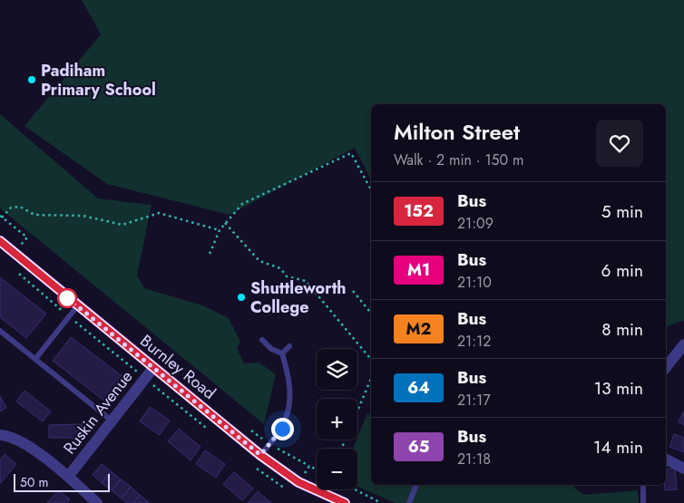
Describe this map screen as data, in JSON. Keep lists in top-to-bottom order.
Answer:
{
  "streets": {
    "main road": ["Burnley Road"],
    "street": ["Ruskin Avenue"]
  },
  "crossings": [
    ["Burnley Road", "Ruskin Avenue"]
  ],
  "places": ["Padiham Primary School", "Shuttleworth College"],
  "lines": ["bus line 152"],
  "scale_bar": "50 m",
  "page": {
    "heading": ["Milton Street", "Walk · 2 min · 150 m"],
    "list": [
      {
        "mark": "152",
        "name": "Bus",
        "note": "21:09",
        "value": "5 min"
      },
      {
        "mark": "M1",
        "name": "Bus",
        "note": "21:10",
        "value": "6 min"
      },
      {
        "mark": "M2",
        "name": "Bus",
        "note": "21:12",
        "value": "8 min"
      },
      {
        "mark": "64",
        "name": "Bus",
        "note": "21:17",
        "value": "13 min"
      },
      {
        "mark": "65",
        "name": "Bus",
        "note": "21:18",
        "value": "14 min"
      }
    ],
    "map_buttons": ["+", "−"],
    "scale": "50 m"
  }
}
